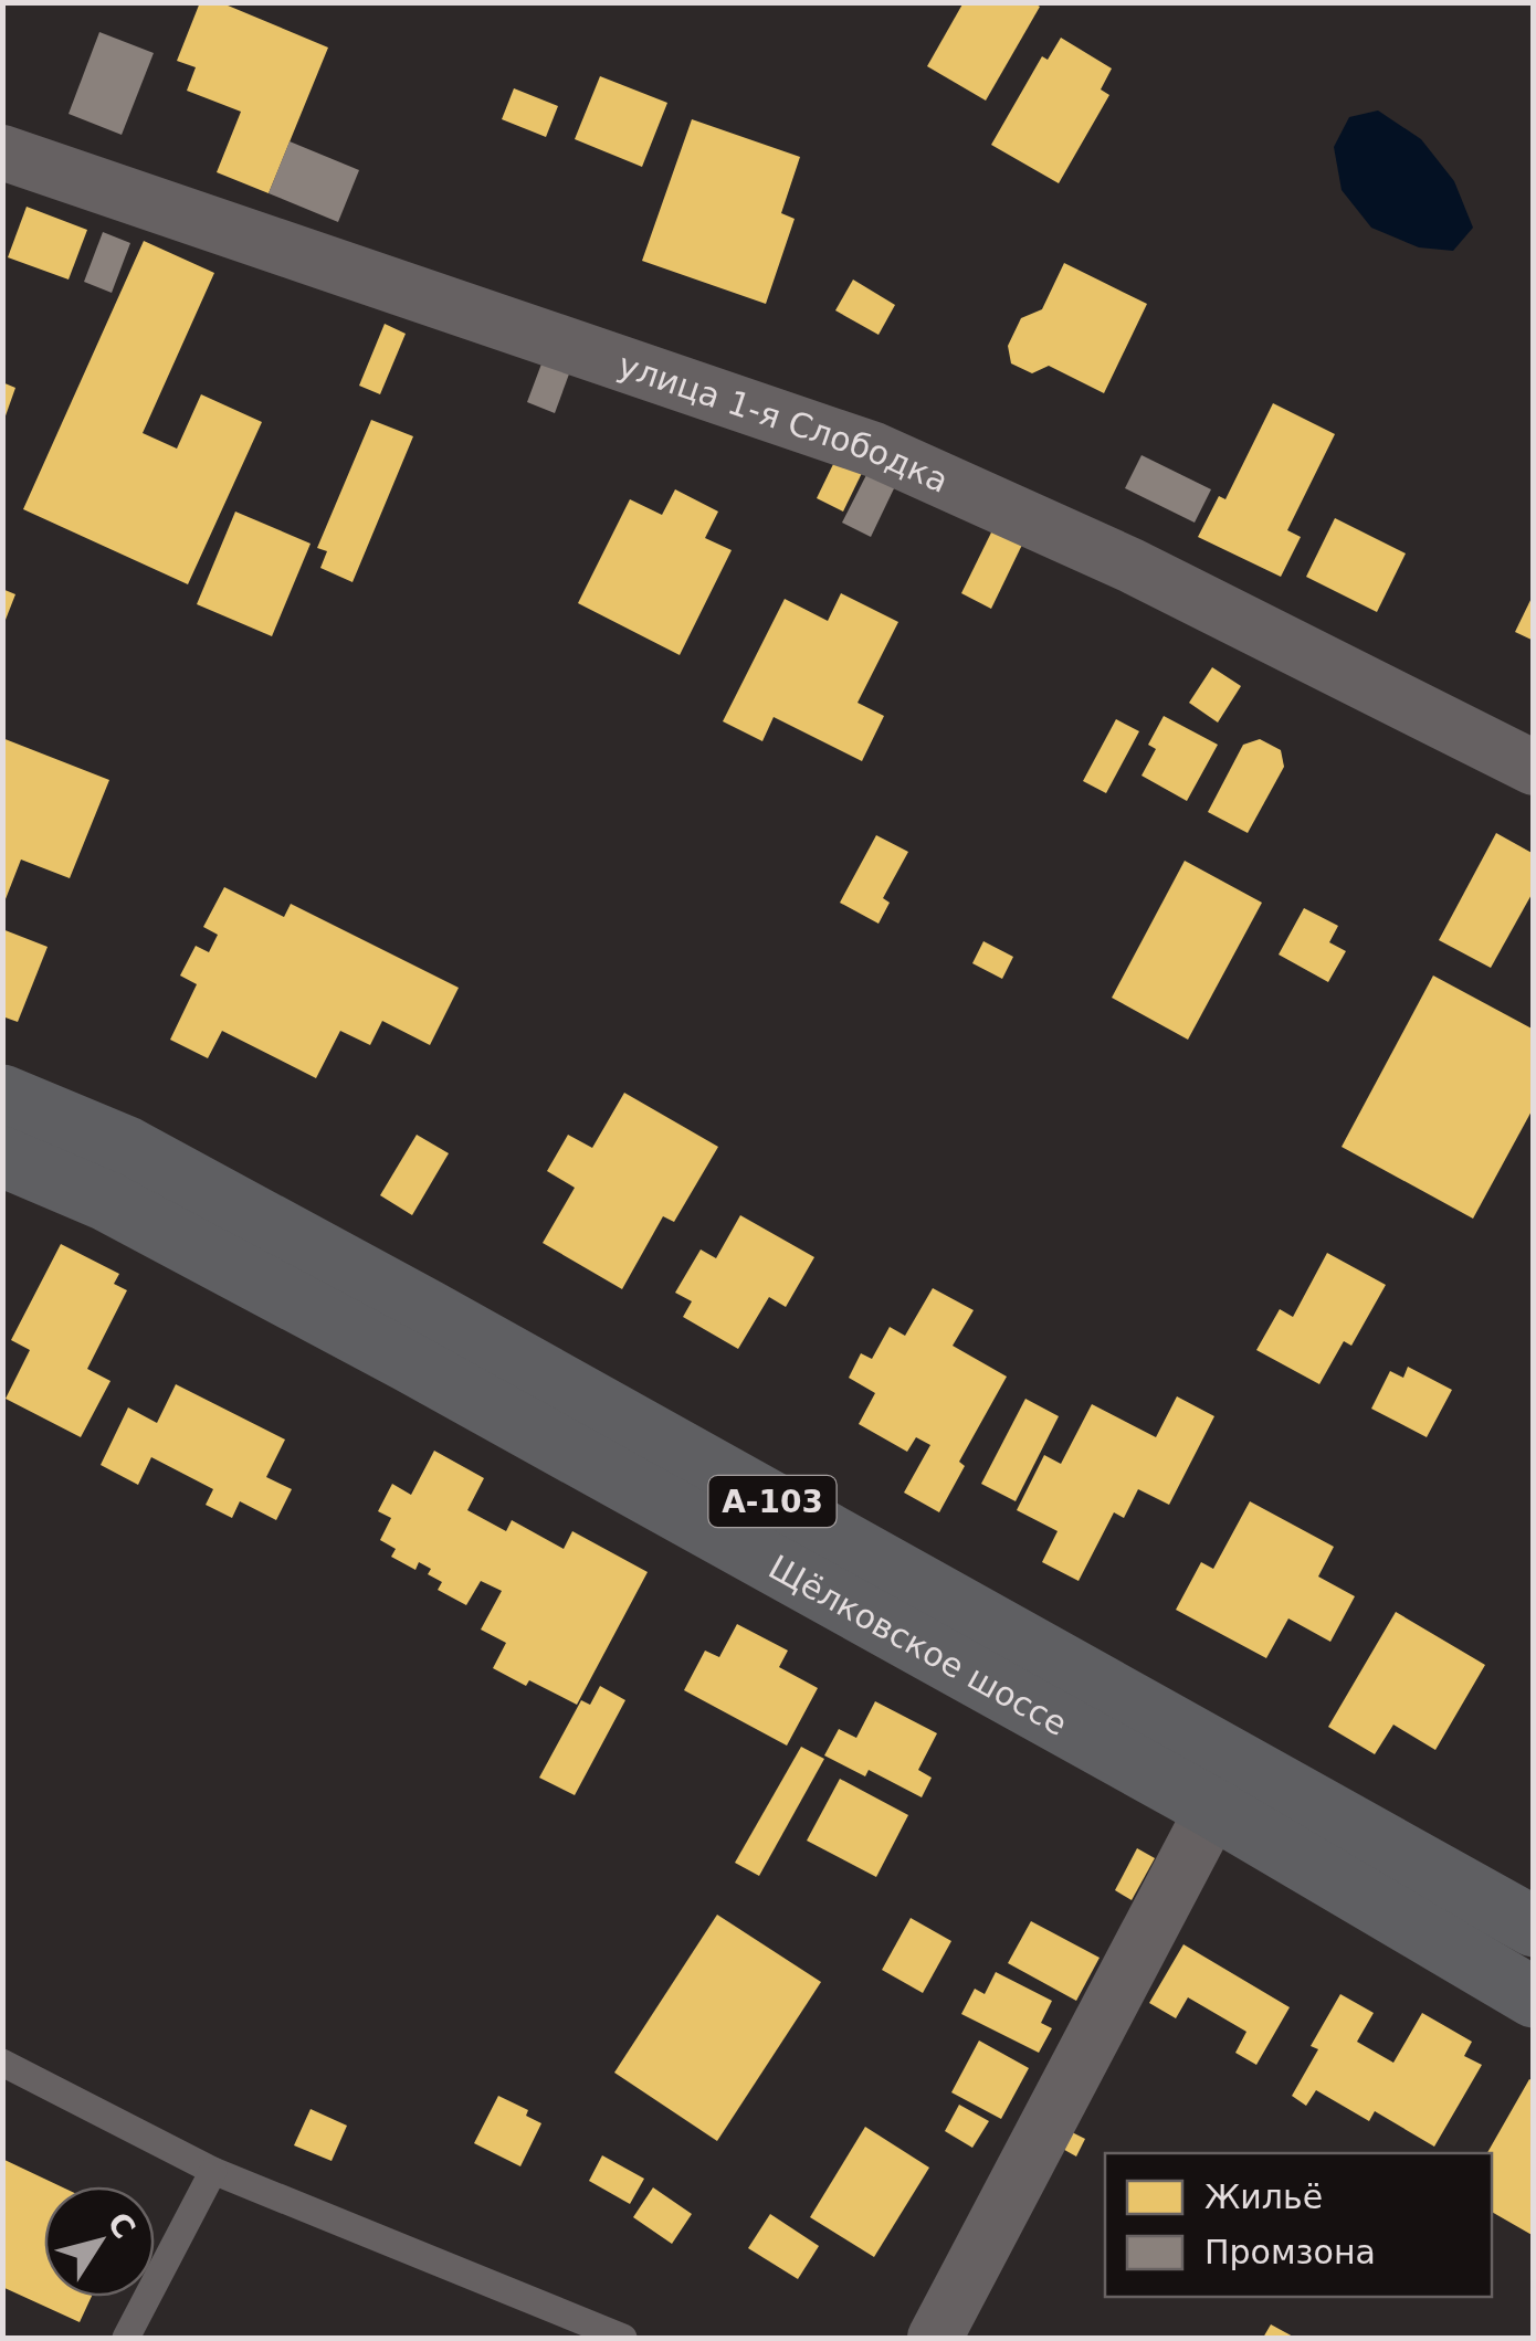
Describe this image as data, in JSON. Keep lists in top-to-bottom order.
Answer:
{
  "streets": {
    "main road": ["А-103", "Щёлковское шоссе"],
    "street": ["улица 1-я Слободка"]
  },
  "legend": ["Жильё", "Промзона"],
  "north": "top right"
}
